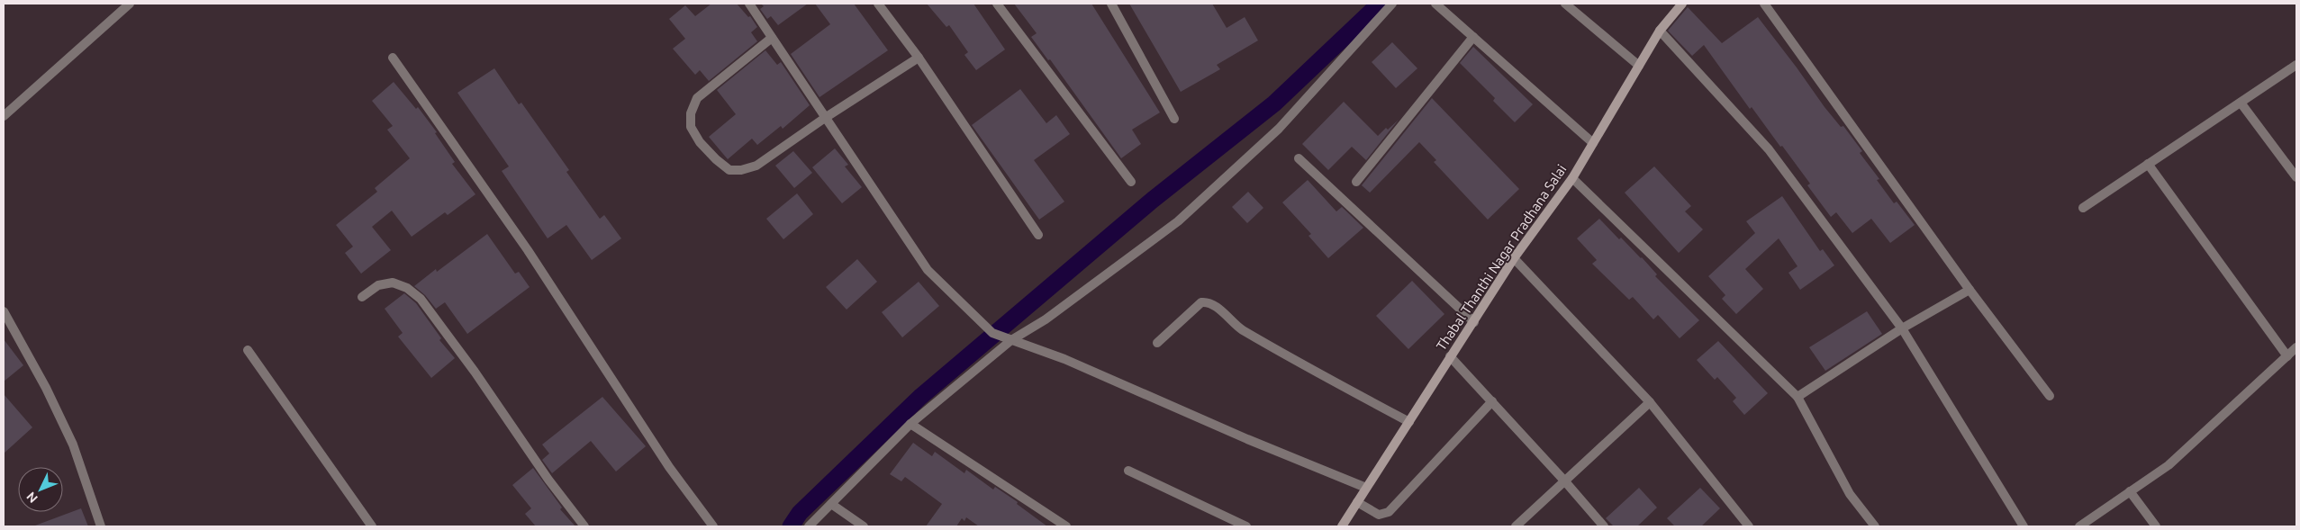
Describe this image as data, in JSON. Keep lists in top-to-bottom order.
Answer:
{
  "streets": {
    "main road": ["Thabal Thanthi Nagar Pradhana Salai"]
  },
  "north": "bottom left"
}
